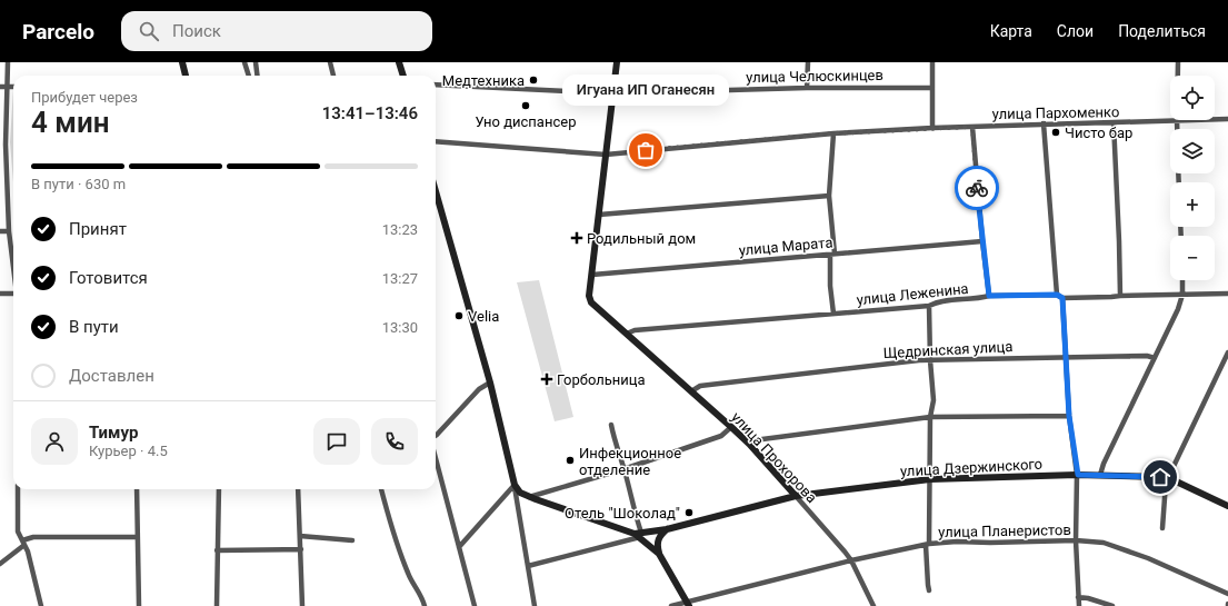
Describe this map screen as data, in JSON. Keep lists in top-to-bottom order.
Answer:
{
  "streets": {
    "street": [
      "улица Челюскинцев",
      "улица Пархоменко",
      "улица Марата",
      "улица Леженина",
      "Щедринская улица",
      "улица Прохорова",
      "улица Дзержинского",
      "улица Планеристов"
    ]
  },
  "crossings": [
    ["улица Марата", "улица Прохорова"],
    ["улица Леженина", "улица Прохорова"],
    ["Щедринская улица", "улица Прохорова"],
    ["улица Прохорова", "улица Дзержинского"],
    ["улица Прохорова", "улица Планеристов"]
  ],
  "places": {
    "other": [
      "Медтехника",
      "Уно диспансер",
      "Чисто бар",
      "Игуана ИП Оганесян",
      "Velia",
      "Инфекционное отделение",
      "Отель \"Шоколад\""
    ],
    "health": ["Родильный дом", "Горбольница"]
  },
  "page": {
    "header": "Parcelo",
    "search": "Поиск",
    "nav": ["Карта", "Слои", "Поделиться"],
    "bubble": "Игуана ИП Оганесян",
    "map_buttons": ["+", "−"],
    "heading": ["4 мин", "Прибудет через", "13:41–13:46"],
    "panel": ["Тимур", "Курьер · 4.5"],
    "bar": "В пути · 630 m",
    "list": [
      ["Принят", "13:23"],
      ["Готовится", "13:27"],
      ["В пути", "13:30"],
      "Доставлен"
    ]
  }
}
